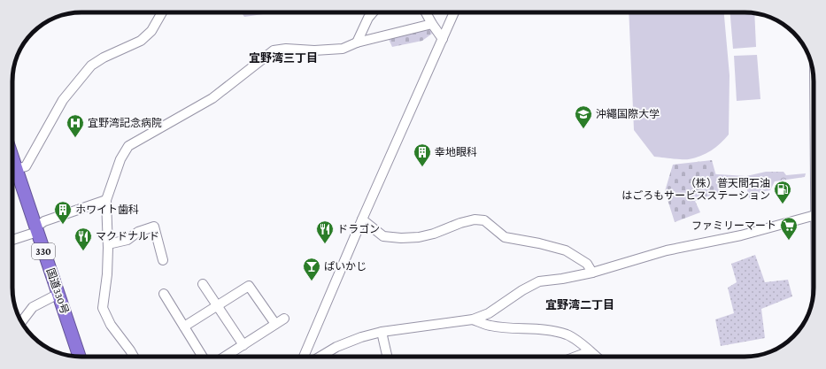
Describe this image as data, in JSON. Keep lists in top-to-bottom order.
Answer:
{
  "streets": {
    "highway": ["330", "国道330号"]
  },
  "districts": ["宜野湾三丁目", "宜野湾二丁目"],
  "places": {
    "school or university": ["沖繩国際大学"],
    "hospital": ["宜野湾記念病院"],
    "building": ["幸地眼科", "ホワイト歯科"],
    "fuel station": ["（株）普天間石油 はごろもサービスステーション"],
    "supermarket": ["ファミリーマート"],
    "restaurant": ["ドラゴン", "マクドナルド"],
    "bar": ["ぱいかじ"]
  }
}
